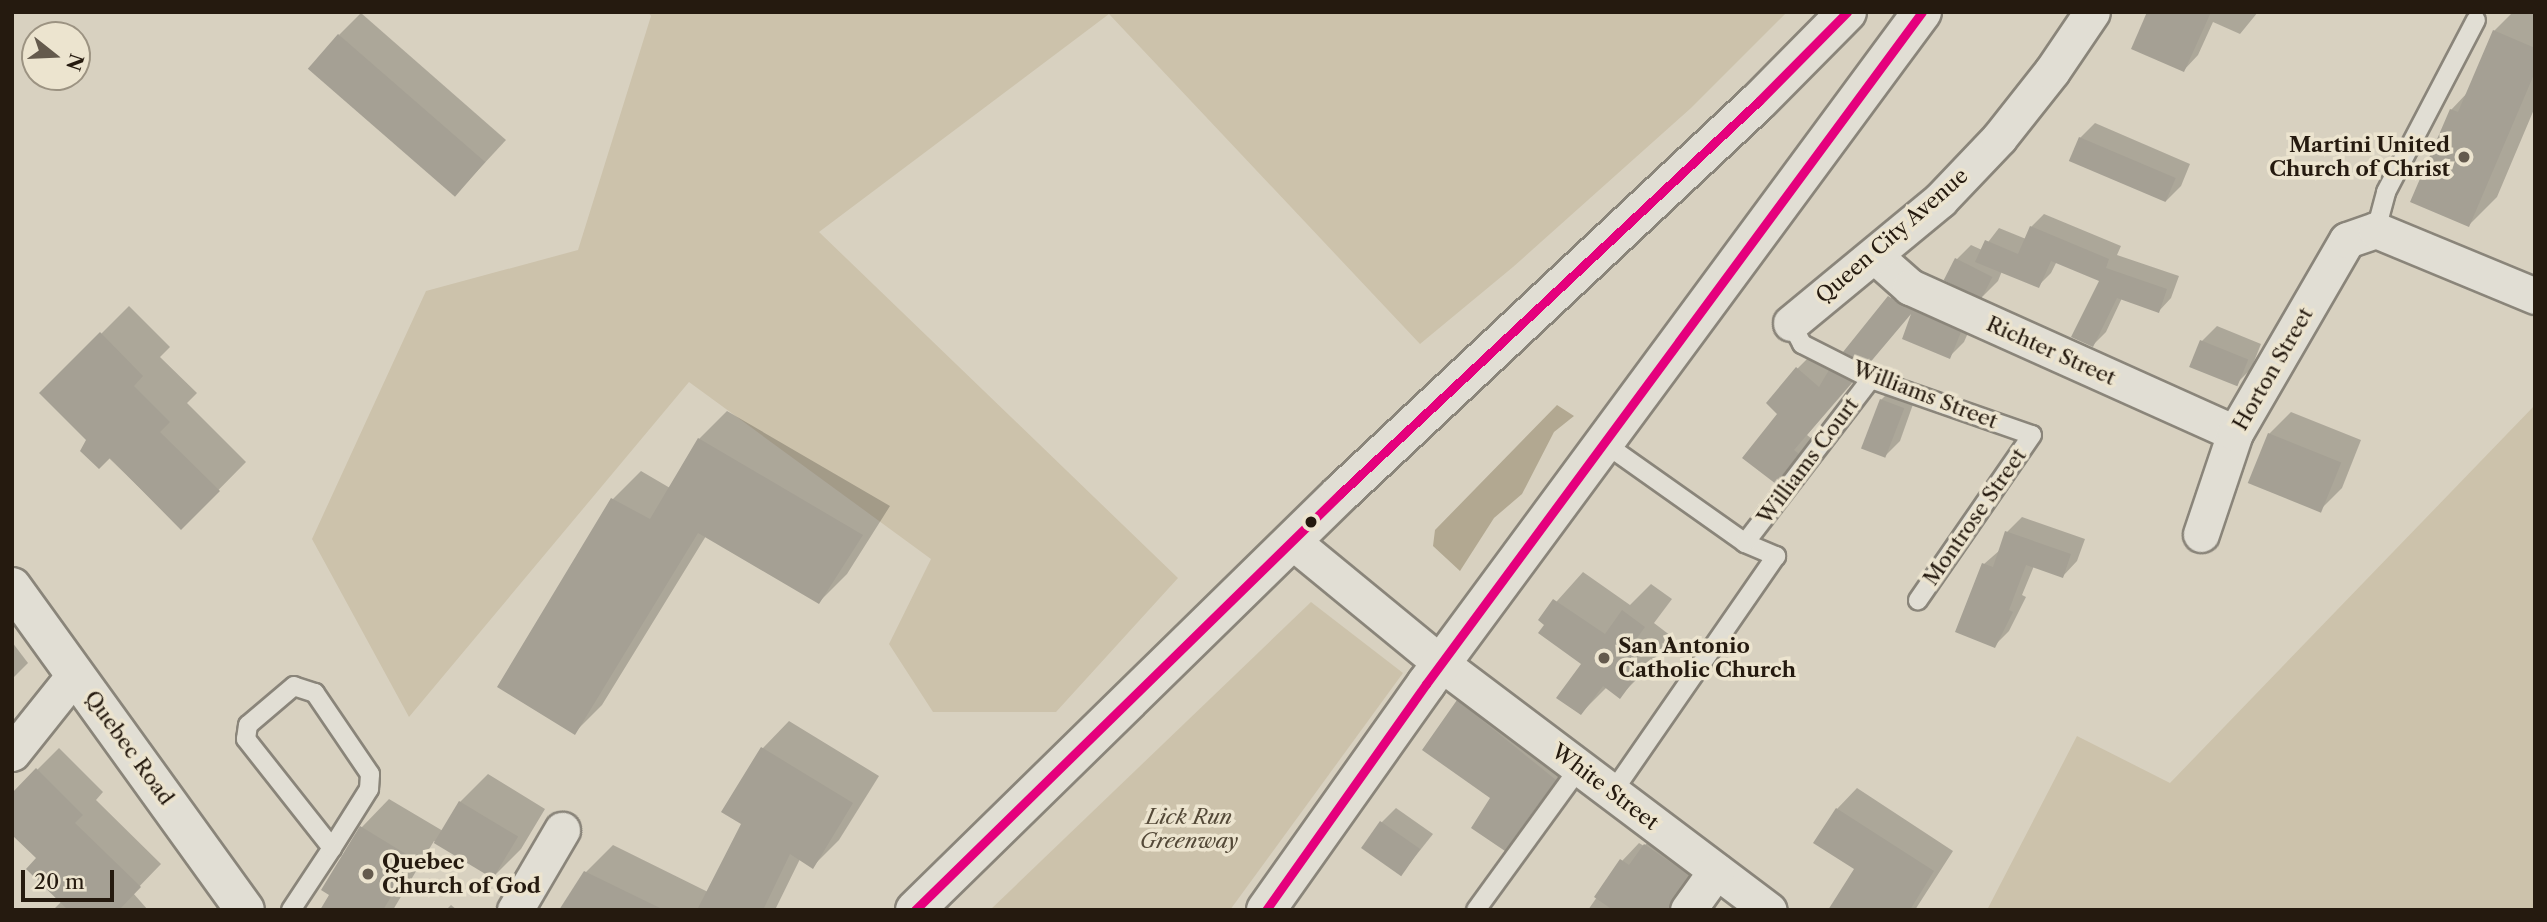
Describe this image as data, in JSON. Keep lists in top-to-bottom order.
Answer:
{
  "streets": {
    "main road": ["Quebec Road"],
    "street": [
      "Queen City Avenue",
      "Richter Street",
      "Horton Street",
      "White Street"
    ],
    "lane": ["Williams Street", "Williams Court", "Montrose Street"]
  },
  "crossings": [
    ["Queen City Avenue", "Richter Street"],
    ["Queen City Avenue", "Williams Street"],
    ["Richter Street", "Horton Street"],
    ["Williams Street", "Williams Court"],
    ["Williams Street", "Montrose Street"]
  ],
  "parks": ["Lick Run Greenway"],
  "places": ["Martini United Church of Christ", "San Antonio Catholic Church", "Quebec Church of God"],
  "scale_bar": "20 m",
  "north": "right"
}
